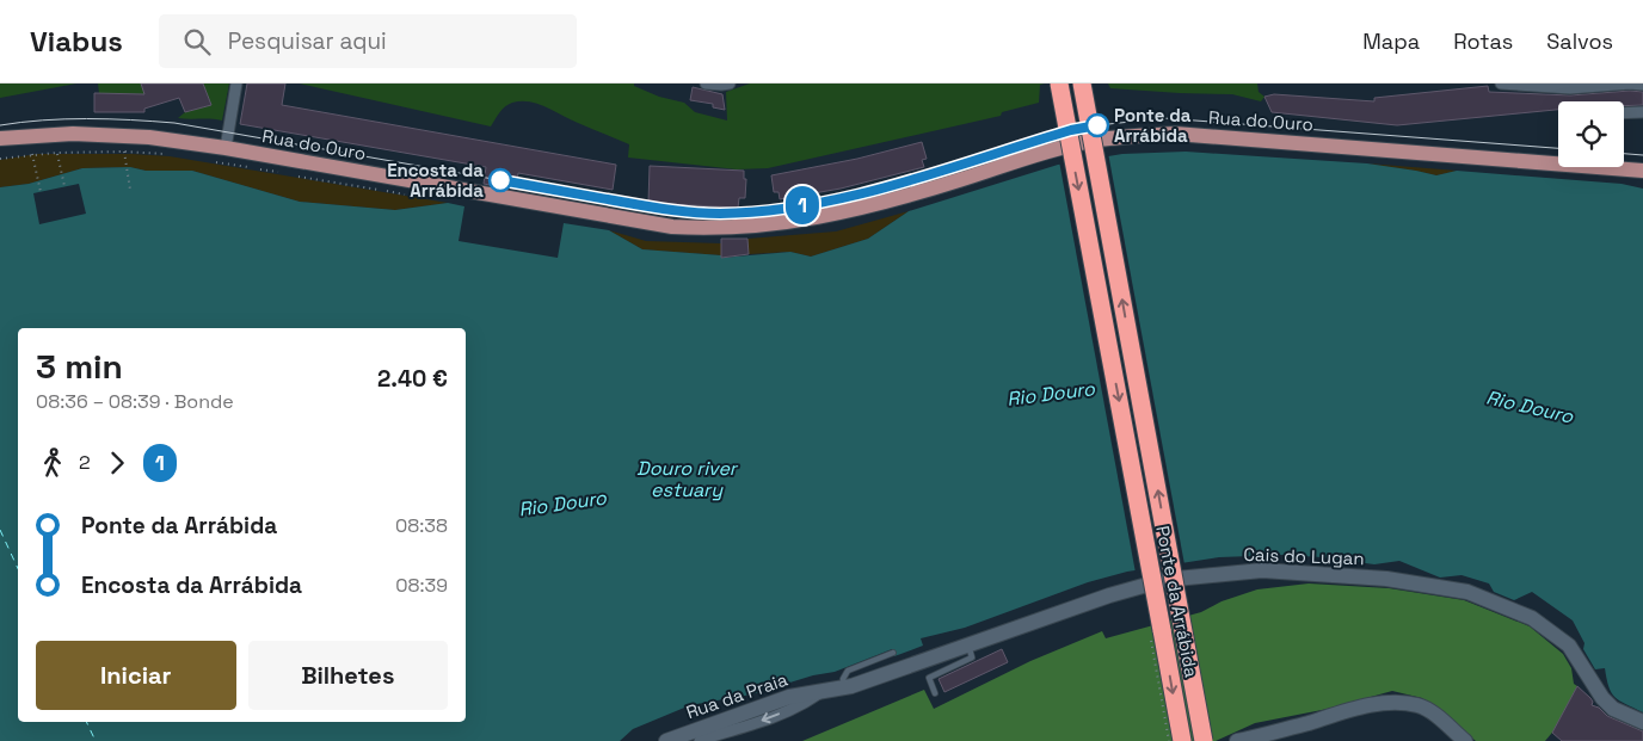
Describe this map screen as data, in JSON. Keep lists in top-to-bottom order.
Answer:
{
  "streets": {
    "highway": ["Ponte da Arrábida"],
    "main road": ["Rua do Ouro", "Cais do Lugan", "Rua da Praia"]
  },
  "crossings": [
    ["Cais do Lugan", "Rua da Praia"]
  ],
  "water": ["Rio Douro", "Douro river estuary"],
  "places": ["Ponte da Arrábida", "Encosta da Arrábida"],
  "lines": ["tram line 1"],
  "page": {
    "header": "Viabus",
    "search": "Pesquisar aqui",
    "nav": ["Mapa", "Rotas", "Salvos"],
    "on_map": "1",
    "heading": ["3 min", "08:36 – 08:39 · Bonde", "2.40 €"],
    "legs": ["2", "1"],
    "list": [
      {
        "name": "Ponte da Arrábida",
        "value": "08:38"
      },
      {
        "name": "Encosta da Arrábida",
        "value": "08:39"
      }
    ],
    "buttons": ["Iniciar", "Bilhetes"]
  }
}
